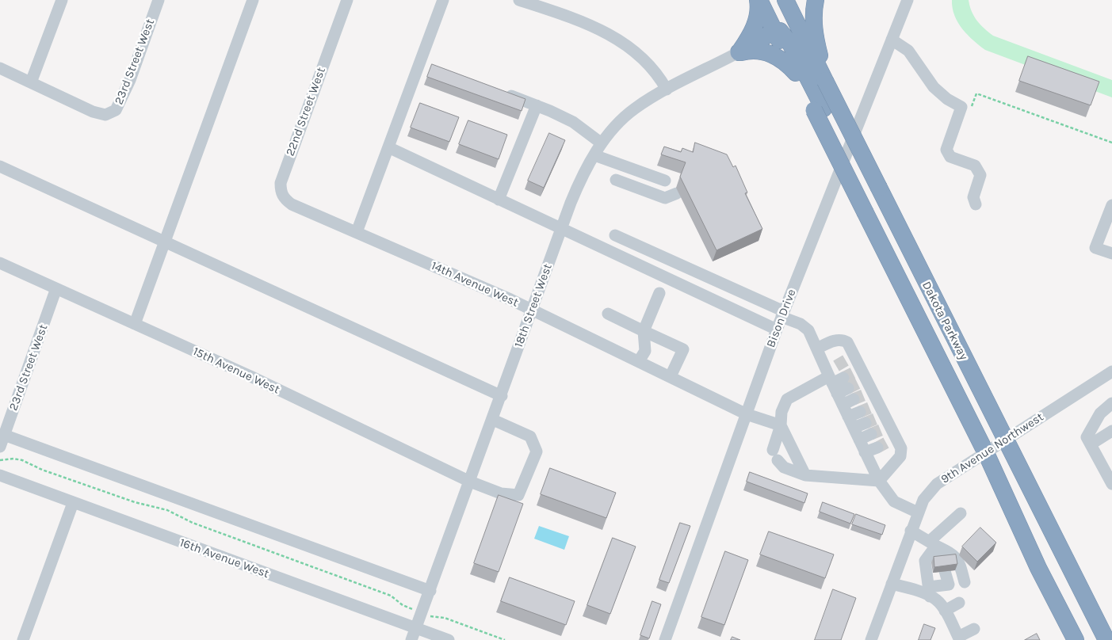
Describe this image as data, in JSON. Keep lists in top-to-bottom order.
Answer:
{
  "streets": {
    "highway": ["Dakota Parkway"],
    "street": [
      "23rd Street West",
      "22nd Street West",
      "14th Avenue West",
      "18th Street West",
      "Bison Drive",
      "15th Avenue West",
      "9th Avenue Northwest",
      "16th Avenue West"
    ]
  },
  "crossings": [
    ["23rd Street West", "15th Avenue West"],
    ["22nd Street West", "14th Avenue West"],
    ["14th Avenue West", "18th Street West"],
    ["14th Avenue West", "Bison Drive"],
    ["18th Street West", "15th Avenue West"],
    ["18th Street West", "16th Avenue West"],
    ["Dakota Parkway", "9th Avenue Northwest"]
  ]
}
